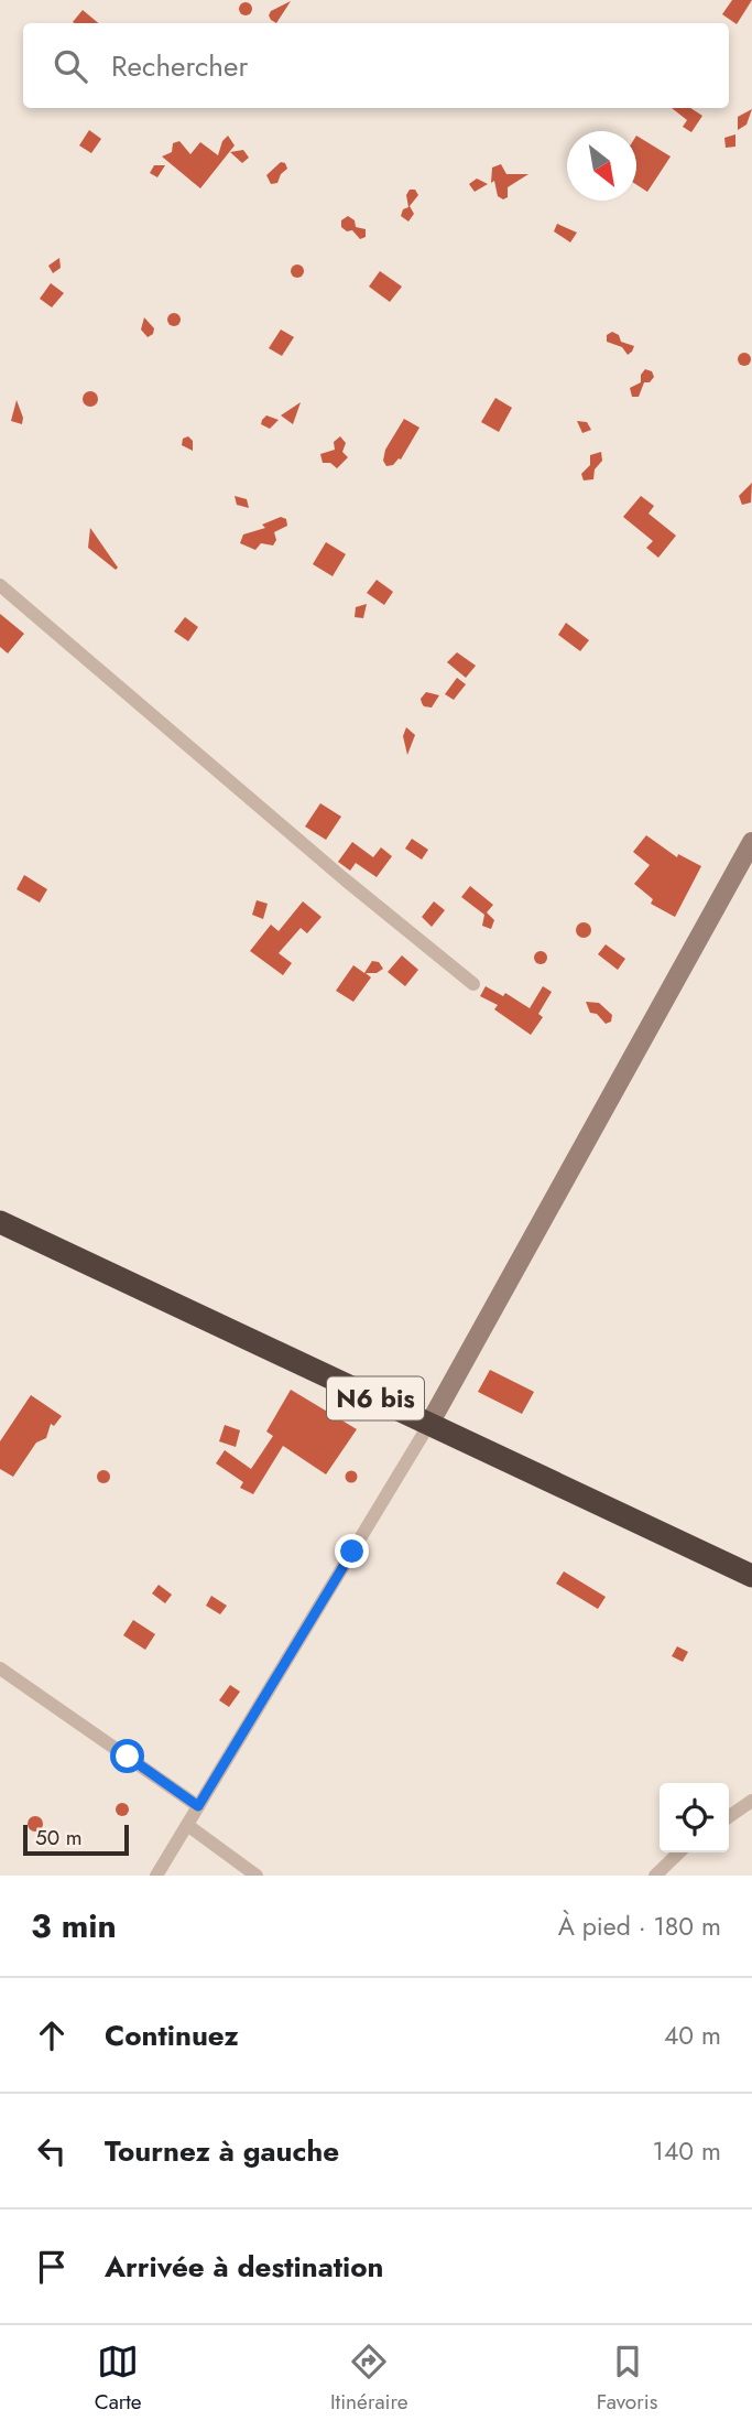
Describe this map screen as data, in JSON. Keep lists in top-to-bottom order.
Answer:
{
  "streets": {
    "highway": ["N6 bis"]
  },
  "scale_bar": "50 m",
  "north": "bottom right",
  "page": {
    "search": "Rechercher",
    "scale": "50 m",
    "heading": ["3 min", "À pied · 180 m"],
    "list": [
      ["Continuez", "40 m"],
      ["Tournez à gauche", "140 m"],
      "Arrivée à destination"
    ],
    "nav": ["Carte", "Itinéraire", "Favoris"]
  }
}
